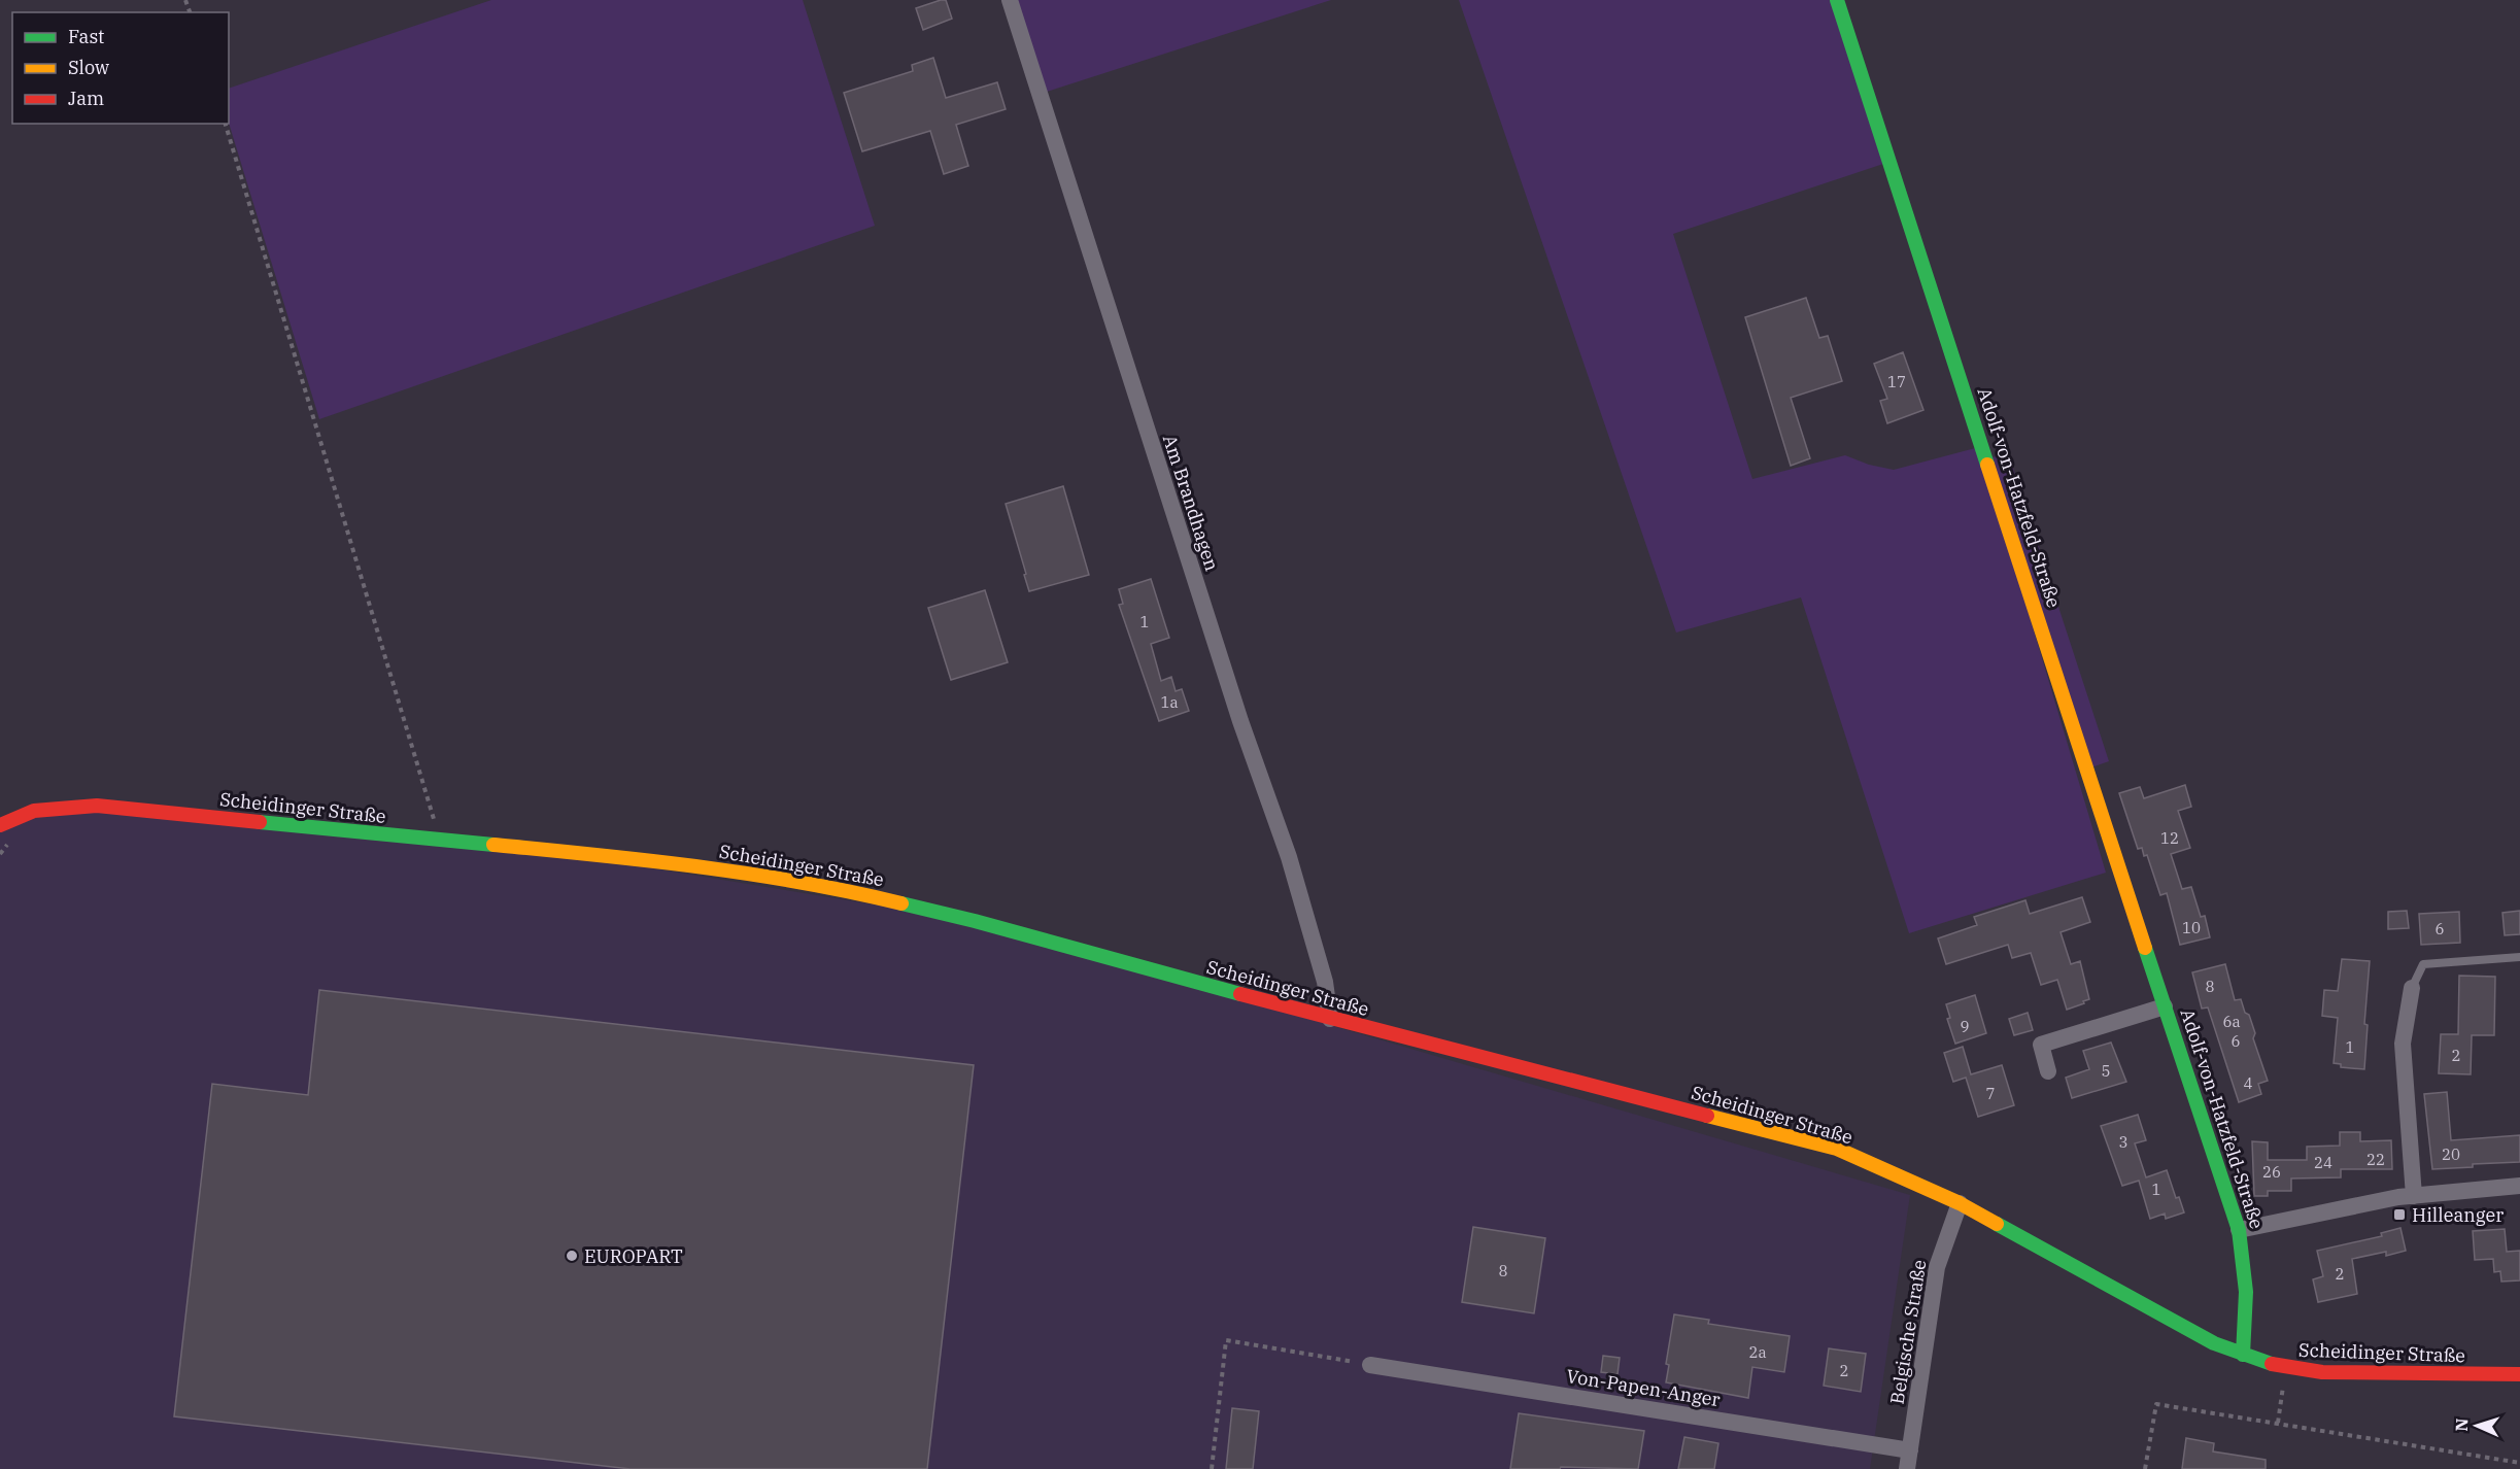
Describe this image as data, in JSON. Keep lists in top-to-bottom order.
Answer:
{
  "streets": {
    "main road": ["Adolf-von-Hatzfeld-Straße", "Scheidinger Straße"],
    "street": ["Am Brandhagen", "Belgische Straße", "Von-Papen-Anger"]
  },
  "crossings": [
    ["Adolf-von-Hatzfeld-Straße", "Scheidinger Straße"],
    ["Am Brandhagen", "Scheidinger Straße"],
    ["Scheidinger Straße", "Belgische Straße"],
    ["Belgische Straße", "Von-Papen-Anger"]
  ],
  "places": {
    "transit": ["Hilleanger"],
    "other": ["EUROPART"]
  },
  "house_numbers": [
    "17",
    "1",
    "1a",
    "12",
    "10",
    "6",
    "8",
    "6a",
    "9",
    "6",
    "1",
    "2",
    "5",
    "4",
    "7",
    "3",
    "20",
    "22",
    "24",
    "26",
    "1",
    "8",
    "2",
    "2a",
    "2"
  ],
  "legend": ["Fast", "Slow", "Jam"],
  "north": "left"
}
